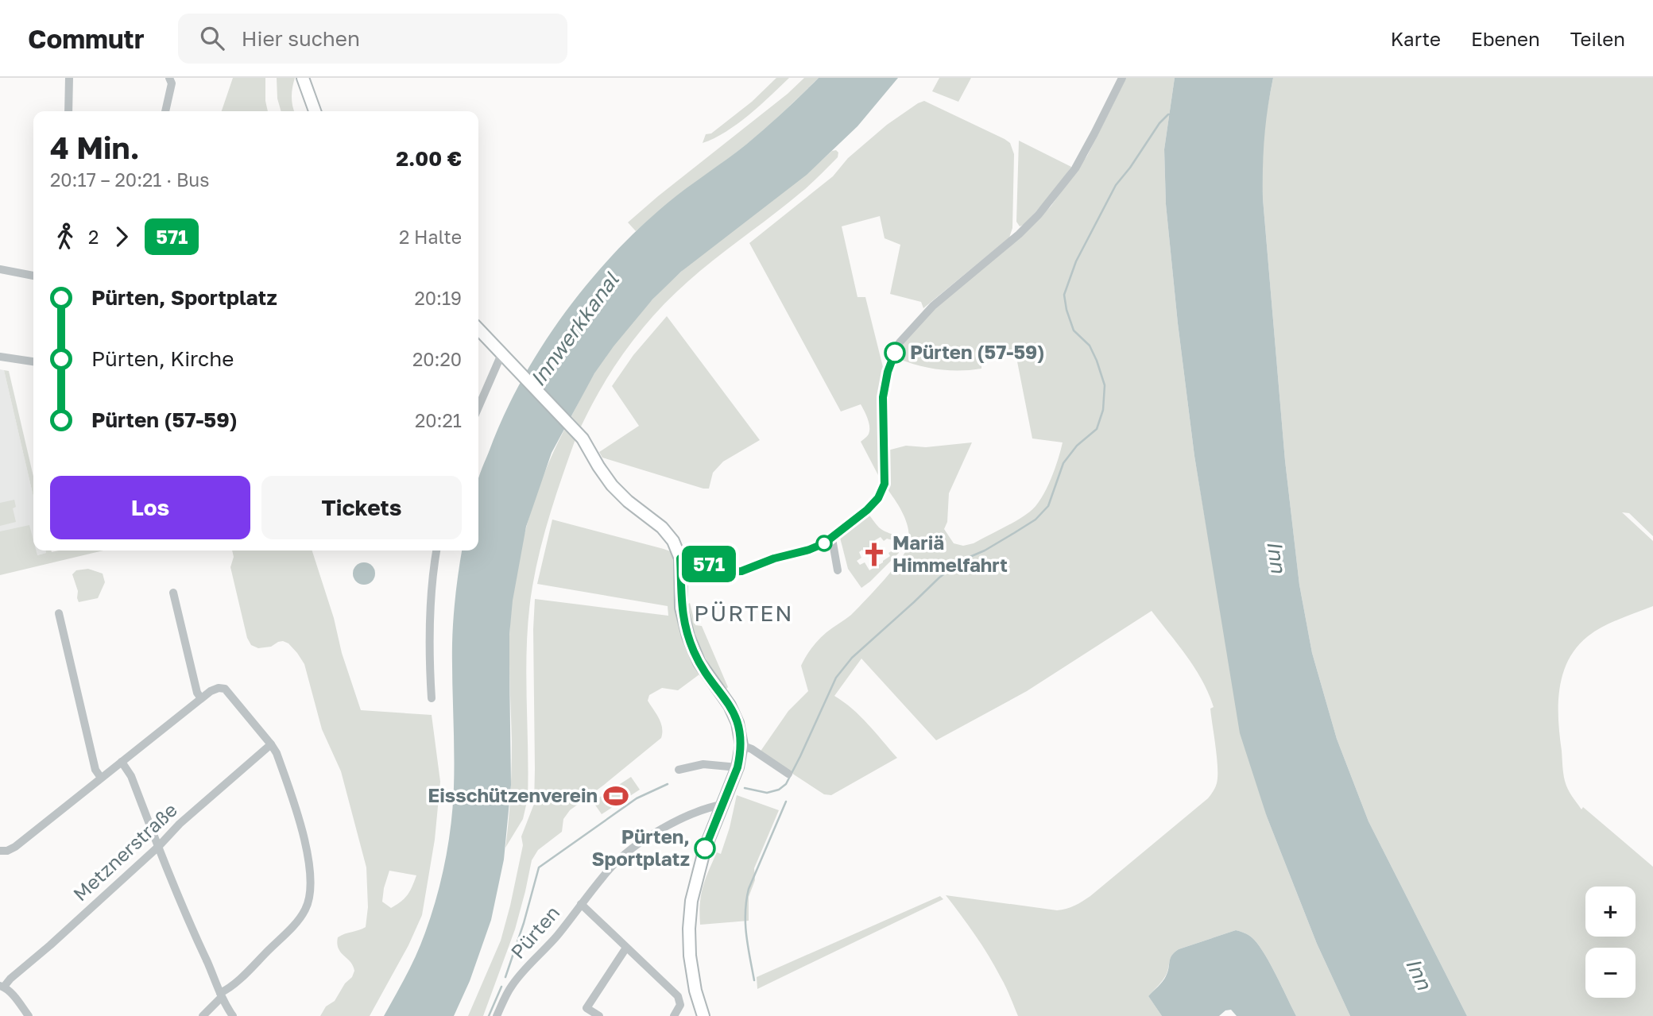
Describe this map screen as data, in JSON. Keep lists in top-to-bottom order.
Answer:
{
  "streets": {
    "street": ["Metznerstraße", "Pürten"]
  },
  "districts": ["PÜRTEN"],
  "water": ["Innwerkkanal", "Inn"],
  "places": {
    "other": ["Pürten (57-59)", "Pürten, Sportplatz"],
    "church": ["Mariä Himmelfahrt"],
    "sports": ["Eisschützenverein"]
  },
  "lines": ["bus line 571"],
  "page": {
    "header": "Commutr",
    "search": "Hier suchen",
    "nav": ["Karte", "Ebenen", "Teilen"],
    "on_map": "571",
    "heading": ["4 Min.", "20:17 – 20:21 · Bus", "2.00 €"],
    "legs": ["2", "571", "2 Halte"],
    "list": [
      {
        "name": "Pürten, Sportplatz",
        "value": "20:19"
      },
      {
        "name": "Pürten, Kirche",
        "value": "20:20"
      },
      {
        "name": "Pürten (57-59)",
        "value": "20:21"
      }
    ],
    "buttons": ["Los", "Tickets"],
    "map_buttons": ["+", "−"]
  }
}
